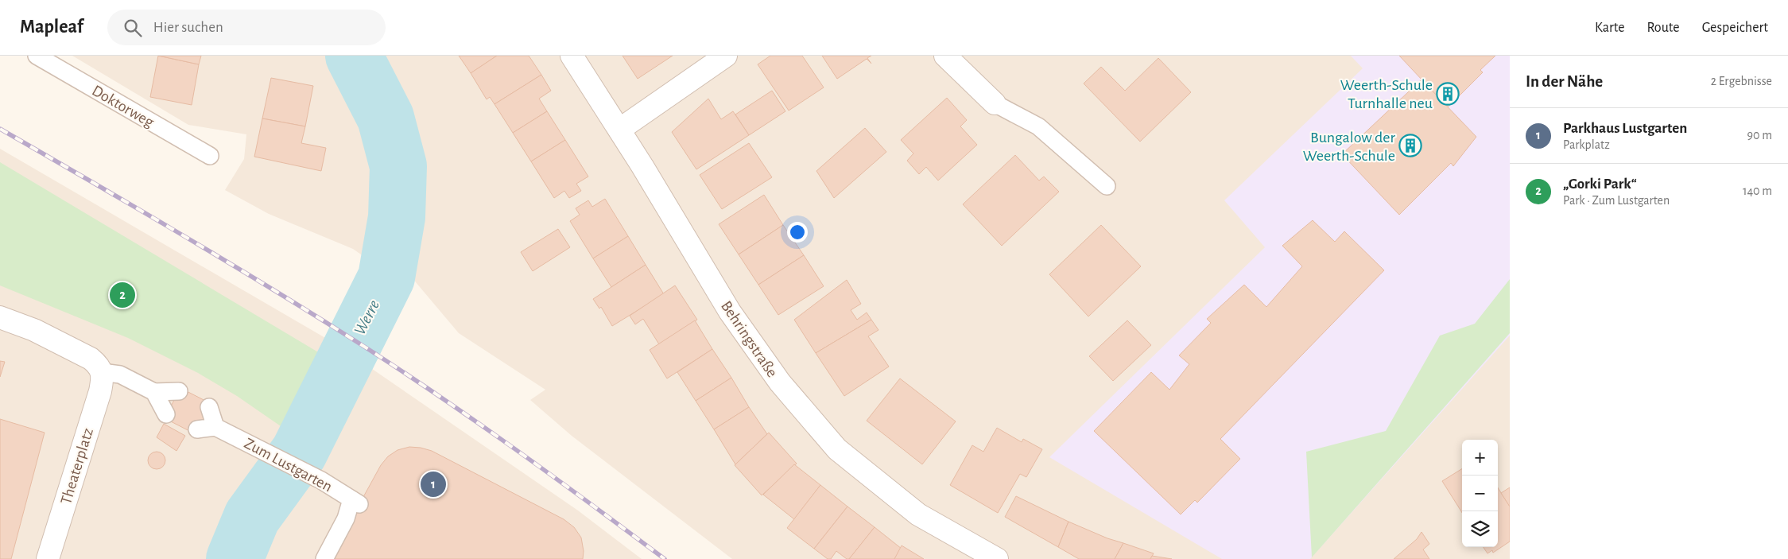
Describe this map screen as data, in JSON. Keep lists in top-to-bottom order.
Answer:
{
  "streets": {
    "street": ["Behringstraße", "Theaterplatz"],
    "lane": ["Doktorweg", "Zum Lustgarten"]
  },
  "water": ["Werre"],
  "places": {
    "building": ["Weerth-Schule Turnhalle neu", "Bungalow der Weerth-Schule"]
  },
  "page": {
    "header": "Mapleaf",
    "search": "Hier suchen",
    "nav": ["Karte", "Route", "Gespeichert"],
    "heading": ["In der Nähe", "2 Ergebnisse"],
    "list": [
      {
        "mark": "1",
        "name": "Parkhaus Lustgarten",
        "note": "Parkplatz",
        "value": "90 m"
      },
      {
        "mark": "2",
        "name": "„Gorki Park“",
        "note": "Park · Zum Lustgarten",
        "value": "140 m"
      }
    ],
    "pins": ["2", "1"],
    "map_buttons": ["+", "−"]
  }
}
